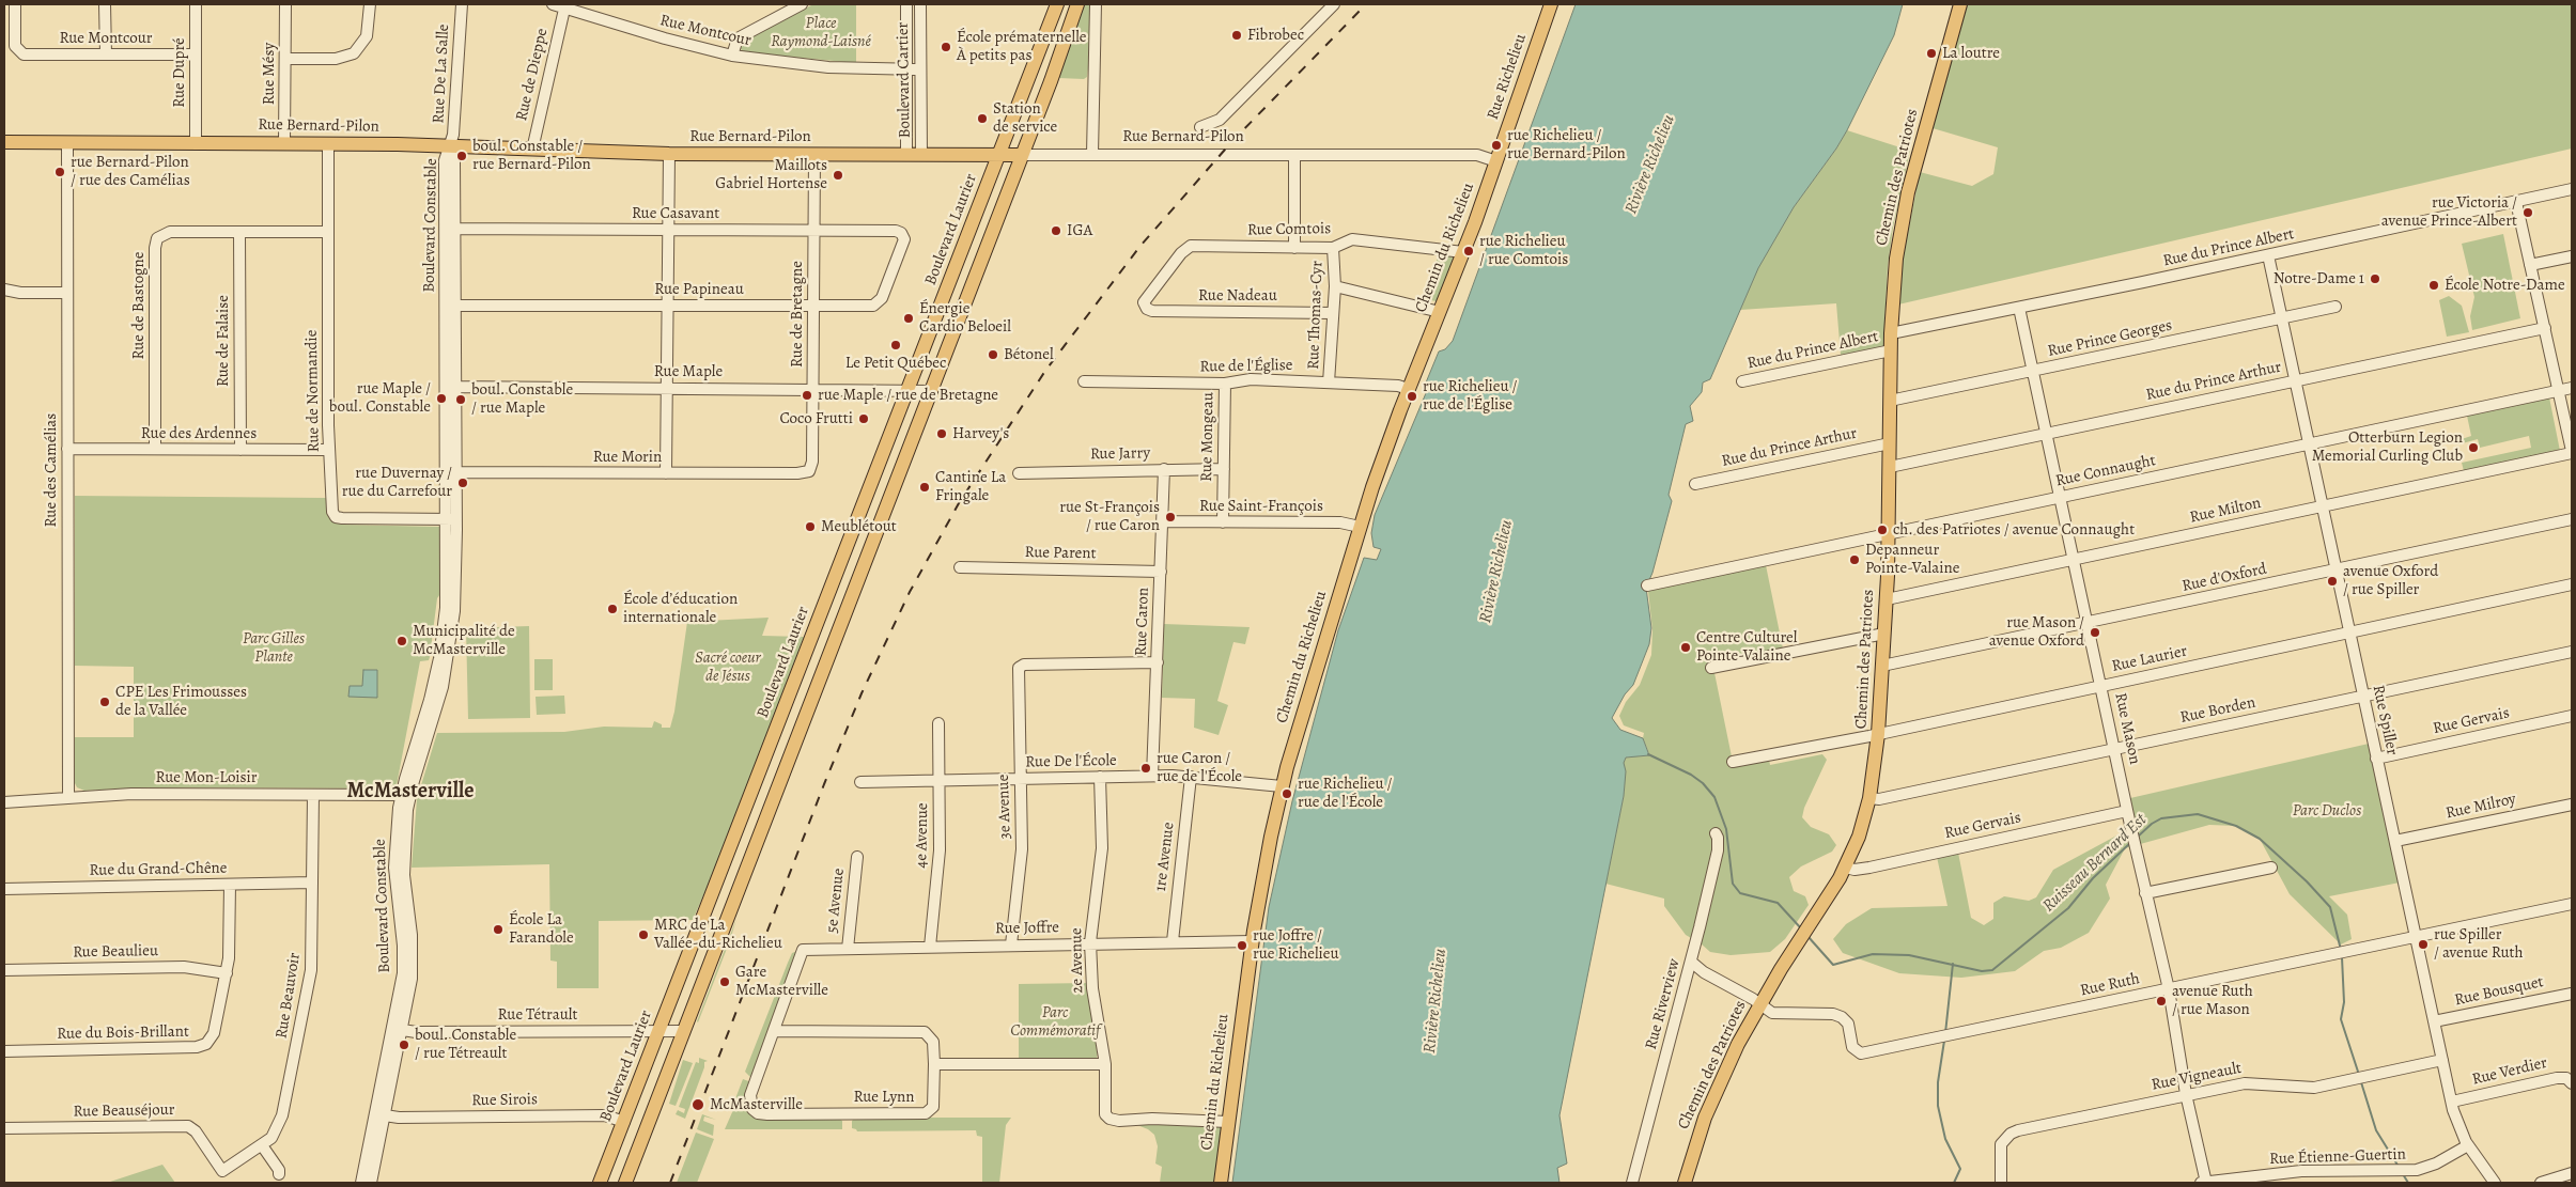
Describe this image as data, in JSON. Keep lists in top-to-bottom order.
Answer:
{
  "streets": {
    "main road": [
      "Rue Richelieu",
      "Rue Bernard-Pilon",
      "Chemin des Patriotes",
      "Boulevard Laurier",
      "Chemin du Richelieu"
    ],
    "street": [
      "Rue Montcour",
      "Rue Dupré",
      "Rue Mésy",
      "Rue De La Salle",
      "Rue de Dieppe",
      "Boulevard Cartier",
      "Rue Casavant",
      "Boulevard Constable",
      "Rue Comtois",
      "Rue du Prince Albert",
      "Rue Papineau",
      "Rue Nadeau",
      "Rue de Bastogne",
      "Rue de Bretagne",
      "Rue Thomas-Cyr",
      "Rue Prince Georges",
      "Rue de Falaise",
      "Rue de l'Église",
      "Rue Maple",
      "Rue du Prince Arthur",
      "Rue de Normandie",
      "Rue des Ardennes",
      "Rue Mongeau",
      "Rue Jarry",
      "Rue Morin",
      "Rue des Camélias",
      "Rue Connaught",
      "Rue Saint-François",
      "Rue Milton",
      "Rue Parent",
      "Rue d'Oxford",
      "Rue Caron",
      "Rue Laurier",
      "Rue Borden",
      "Rue Spiller",
      "Rue Gervais",
      "Rue Mason",
      "Rue De l'École",
      "Rue Mon-Loisir",
      "3e Avenue",
      "Rue Milroy",
      "4e Avenue",
      "1re Avenue",
      "Rue du Grand-Chêne",
      "5e Avenue",
      "Rue Joffre",
      "Rue Beaulieu",
      "2e Avenue",
      "Rue Ruth",
      "Rue Bousquet",
      "Rue Beauvoir",
      "Rue Riverview",
      "Rue Tétrault",
      "Rue du Bois-Brillant",
      "Rue Verdier",
      "Rue Vigneault",
      "Rue Lynn",
      "Rue Sirois",
      "Rue Beauséjour",
      "Rue Étienne-Guertin"
    ]
  },
  "crossings": [
    ["Rue Montcour", "Rue Dupré"],
    ["Rue Montcour", "Rue de Dieppe"],
    ["Rue Montcour", "Boulevard Cartier"],
    ["Rue Dupré", "Rue Bernard-Pilon"],
    ["Rue Mésy", "Rue Bernard-Pilon"],
    ["Rue De La Salle", "Rue Bernard-Pilon"],
    ["Rue De La Salle", "Boulevard Constable"],
    ["Rue de Dieppe", "Rue Bernard-Pilon"],
    ["Rue Richelieu", "Rue Bernard-Pilon"],
    ["Rue Richelieu", "Chemin du Richelieu"],
    ["Boulevard Cartier", "Rue Bernard-Pilon"],
    ["Rue Bernard-Pilon", "Boulevard Constable"],
    ["Rue Bernard-Pilon", "Boulevard Laurier"],
    ["Rue Bernard-Pilon", "Chemin du Richelieu"],
    ["Rue Bernard-Pilon", "Rue de Bretagne"],
    ["Rue Bernard-Pilon", "Rue de Normandie"],
    ["Rue Bernard-Pilon", "Rue des Camélias"],
    ["Chemin des Patriotes", "Rue du Prince Albert"],
    ["Chemin des Patriotes", "Rue Prince Georges"],
    ["Chemin des Patriotes", "Rue du Prince Arthur"],
    ["Chemin des Patriotes", "Rue Connaught"],
    ["Chemin des Patriotes", "Rue Milton"],
    ["Chemin des Patriotes", "Rue d'Oxford"],
    ["Chemin des Patriotes", "Rue Laurier"],
    ["Chemin des Patriotes", "Rue Borden"],
    ["Chemin des Patriotes", "Rue Gervais"],
    ["Chemin des Patriotes", "Rue Ruth"],
    ["Rue Casavant", "Boulevard Constable"],
    ["Rue Casavant", "Rue Papineau"],
    ["Rue Casavant", "Rue de Bretagne"],
    ["Boulevard Constable", "Rue Papineau"],
    ["Boulevard Constable", "Rue Maple"],
    ["Boulevard Constable", "Rue de Normandie"],
    ["Boulevard Constable", "Rue Morin"],
    ["Boulevard Constable", "Rue Mon-Loisir"],
    ["Boulevard Constable", "Rue Tétrault"],
    ["Boulevard Constable", "Rue Sirois"],
    ["Boulevard Laurier", "Rue Maple"],
    ["Boulevard Laurier", "Rue Tétrault"],
    ["Boulevard Laurier", "Rue Sirois"],
    ["Rue Comtois", "Chemin du Richelieu"],
    ["Rue Comtois", "Rue Nadeau"],
    ["Rue Comtois", "Rue Thomas-Cyr"],
    ["Chemin du Richelieu", "Rue de l'Église"],
    ["Chemin du Richelieu", "Rue Saint-François"],
    ["Chemin du Richelieu", "Rue De l'École"],
    ["Chemin du Richelieu", "Rue Joffre"],
    ["Chemin du Richelieu", "2e Avenue"],
    ["Rue du Prince Albert", "Rue Spiller"],
    ["Rue du Prince Albert", "Rue Mason"],
    ["Rue Papineau", "Rue de Bretagne"],
    ["Rue Nadeau", "Rue Thomas-Cyr"],
    ["Rue de Bastogne", "Rue de Falaise"],
    ["Rue de Bastogne", "Rue de Normandie"],
    ["Rue de Bastogne", "Rue des Ardennes"],
    ["Rue de Bretagne", "Rue Maple"],
    ["Rue de Bretagne", "Rue Morin"],
    ["Rue Thomas-Cyr", "Rue de l'Église"],
    ["Rue Prince Georges", "Rue Spiller"],
    ["Rue Prince Georges", "Rue Mason"],
    ["Rue de Falaise", "Rue des Ardennes"],
    ["Rue de l'Église", "Rue Mongeau"],
    ["Rue du Prince Arthur", "Rue Spiller"],
    ["Rue du Prince Arthur", "Rue Mason"],
    ["Rue de Normandie", "Rue des Ardennes"],
    ["Rue des Ardennes", "Rue des Camélias"],
    ["Rue Mongeau", "Rue Jarry"],
    ["Rue Mongeau", "Rue Saint-François"],
    ["Rue Jarry", "Rue Caron"],
    ["Rue des Camélias", "Rue Mon-Loisir"],
    ["Rue Connaught", "Rue Spiller"],
    ["Rue Connaught", "Rue Mason"],
    ["Rue Saint-François", "Rue Caron"],
    ["Rue Milton", "Rue Spiller"],
    ["Rue Milton", "Rue Mason"],
    ["Rue Parent", "Rue Caron"],
    ["Rue d'Oxford", "Rue Spiller"],
    ["Rue d'Oxford", "Rue Mason"],
    ["Rue Caron", "Rue De l'École"],
    ["Rue Caron", "3e Avenue"],
    ["Rue Laurier", "Rue Spiller"],
    ["Rue Laurier", "Rue Mason"],
    ["Rue Borden", "Rue Spiller"],
    ["Rue Borden", "Rue Mason"],
    ["Rue Spiller", "Rue Gervais"],
    ["Rue Spiller", "Rue Milroy"],
    ["Rue Spiller", "Rue Ruth"],
    ["Rue Spiller", "Rue Bousquet"],
    ["Rue Spiller", "Rue Verdier"],
    ["Rue Spiller", "Rue Vigneault"],
    ["Rue Spiller", "Rue Étienne-Guertin"],
    ["Rue Gervais", "Rue Mason"],
    ["Rue Mason", "Rue Ruth"],
    ["Rue Mason", "Rue Vigneault"],
    ["Rue Mason", "Rue Étienne-Guertin"],
    ["Rue De l'École", "3e Avenue"],
    ["Rue De l'École", "4e Avenue"],
    ["Rue De l'École", "1re Avenue"],
    ["Rue De l'École", "2e Avenue"],
    ["Rue Mon-Loisir", "Rue Beauvoir"],
    ["3e Avenue", "Rue Joffre"],
    ["4e Avenue", "Rue Joffre"],
    ["1re Avenue", "Rue Joffre"],
    ["Rue du Grand-Chêne", "Rue Beauvoir"],
    ["Rue du Grand-Chêne", "Rue du Bois-Brillant"],
    ["5e Avenue", "Rue Joffre"],
    ["Rue Joffre", "2e Avenue"],
    ["Rue Joffre", "Rue Lynn"],
    ["Rue Beaulieu", "Rue du Bois-Brillant"],
    ["Rue Ruth", "Rue Riverview"],
    ["Rue Beauvoir", "Rue Beauséjour"]
  ],
  "districts": ["McMasterville"],
  "water": ["Rivière Richelieu", "Ruisseau Bernard Est"],
  "parks": [
    "Place Raymond-Laisné",
    "Parc Gilles Plante",
    "Sacré coeur de Jésus",
    "Parc Duclos",
    "Parc Commémoratif"
  ],
  "places": [
    "Fibrobec",
    "École prématernelle À petits pas",
    "La loutre",
    "Station de service",
    "rue Richelieu / rue Bernard-Pilon",
    "boul. Constable / rue Bernard-Pilon",
    "rue Bernard-Pilon / rue des Camélias",
    "Maillots Gabriel Hortense",
    "rue Victoria / avenue Prince-Albert",
    "IGA",
    "rue Richelieu / rue Comtois",
    "Notre-Dame 1",
    "École Notre-Dame",
    "Énergie Cardio Beloeil",
    "Le Petit Québec",
    "Bétonel",
    "rue Maple / rue de Bretagne",
    "rue Richelieu / rue de l'Église",
    "rue Maple / boul. Constable",
    "boul. Constable / rue Maple",
    "Coco Frutti",
    "Harvey's",
    "Otterburn Legion Memorial Curling Club",
    "rue Duvernay / rue du Carrefour",
    "Cantine La Fringale",
    "rue St-François / rue Caron",
    "Meublétout",
    "ch. des Patriotes / avenue Connaught",
    "Depanneur Pointe-Valaine",
    "avenue Oxford / rue Spiller",
    "École d’éducation internationale",
    "rue Mason / avenue Oxford",
    "Municipalité de McMasterville",
    "Centre Culturel Pointe-Valaine",
    "CPE Les Frimousses de la Vallée",
    "rue Caron / rue de l'École",
    "rue Richelieu / rue de l'École",
    "École La Farandole",
    "MRC de La Vallée-du-Richelieu",
    "rue Spiller / avenue Ruth",
    "rue Joffre / rue Richelieu",
    "Gare McMasterville",
    "avenue Ruth / rue Mason",
    "boul. Constable / rue Tétreault",
    "McMasterville"
  ]
}
